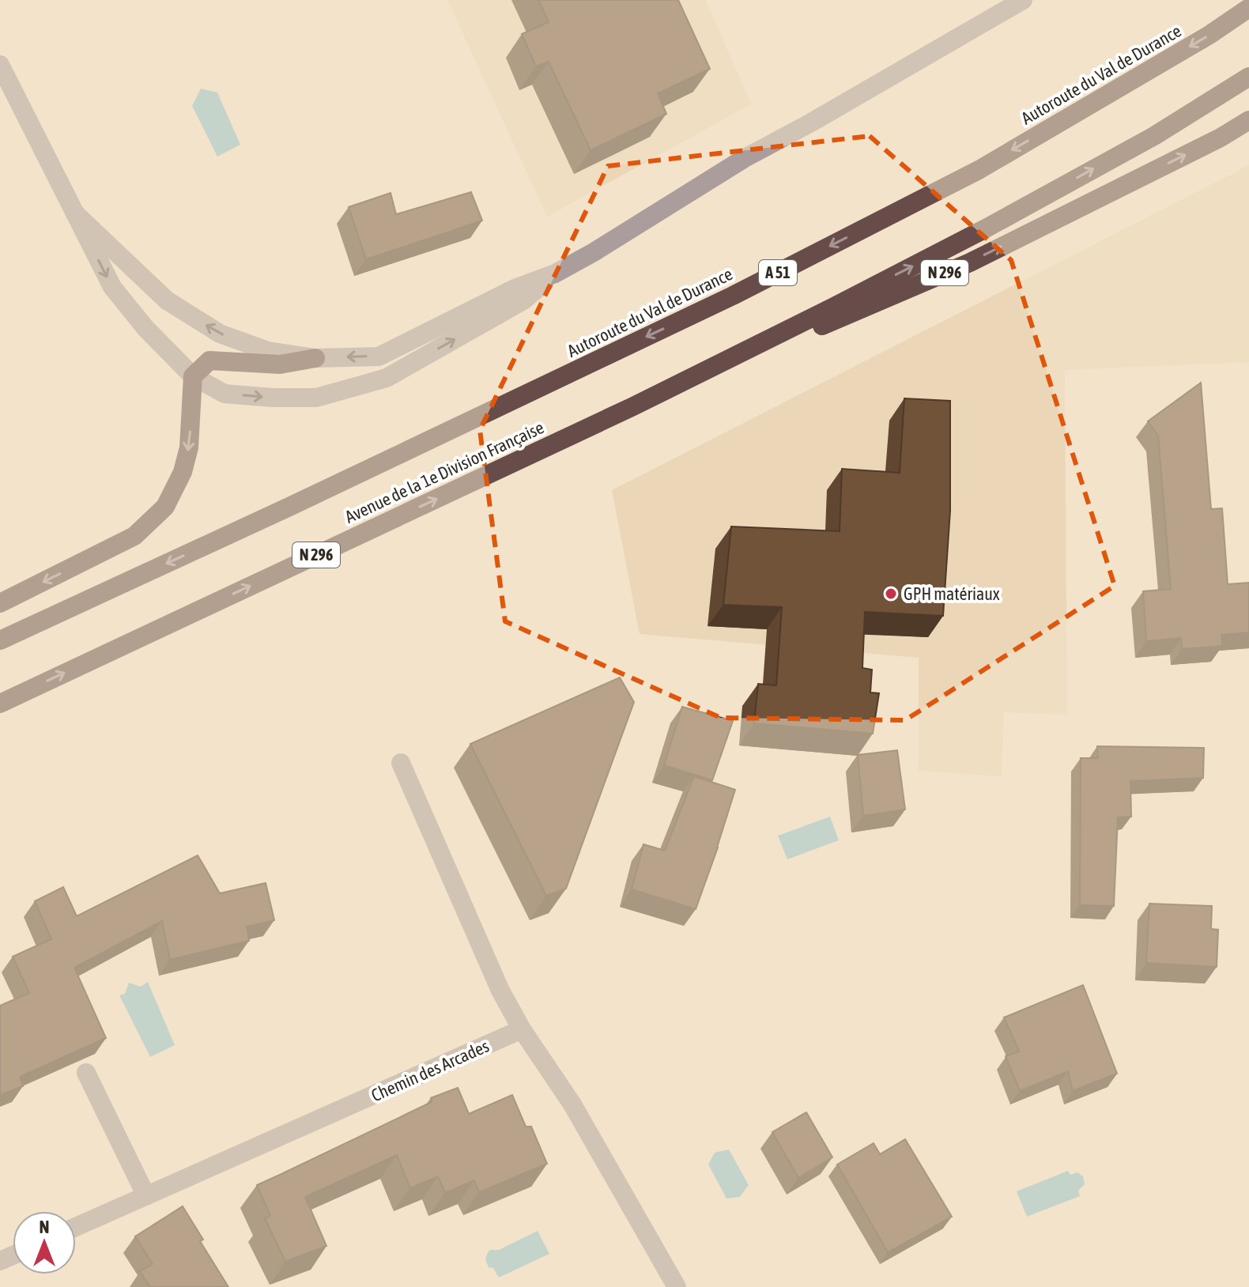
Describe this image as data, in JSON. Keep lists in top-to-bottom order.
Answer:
{
  "streets": {
    "highway": [
      "Autoroute du Val de Durance",
      "A 51",
      "N 296",
      "Avenue de la 1e Division Française"
    ],
    "street": ["Chemin des Arcades"]
  },
  "crossings": [
    ["N 296", "Avenue de la 1e Division Française"]
  ],
  "one_way": ["Avenue de la 1e Division Française"],
  "places": ["GPH matériaux"],
  "north": "top"
}
